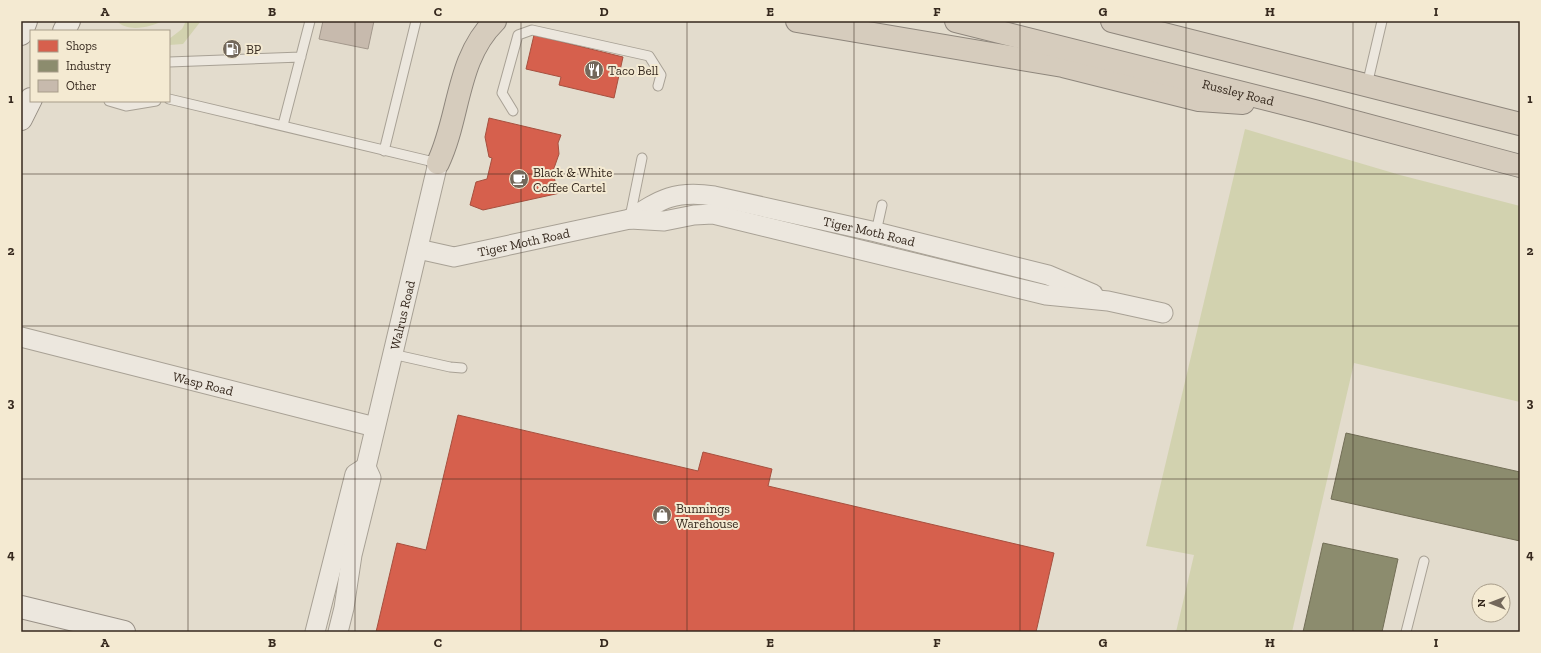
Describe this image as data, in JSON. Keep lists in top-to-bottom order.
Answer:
{
  "streets": {
    "highway": ["Russley Road"],
    "street": ["Tiger Moth Road", "Walrus Road", "Wasp Road"]
  },
  "crossings": [
    ["Tiger Moth Road", "Walrus Road"],
    ["Walrus Road", "Wasp Road"]
  ],
  "places": {
    "fuel station": ["BP"],
    "restaurant": ["Taco Bell"],
    "cafe": ["Black & White Coffee Cartel"],
    "shop": ["Bunnings Warehouse"]
  },
  "legend": ["Shops", "Industry", "Other"],
  "north": "left",
  "grid": {
    "columns": [
      "A",
      "B",
      "C",
      "D",
      "E",
      "F",
      "G",
      "H",
      "I"
    ],
    "rows": [
      "1",
      "2",
      "3",
      "4"
    ]
  }
}
